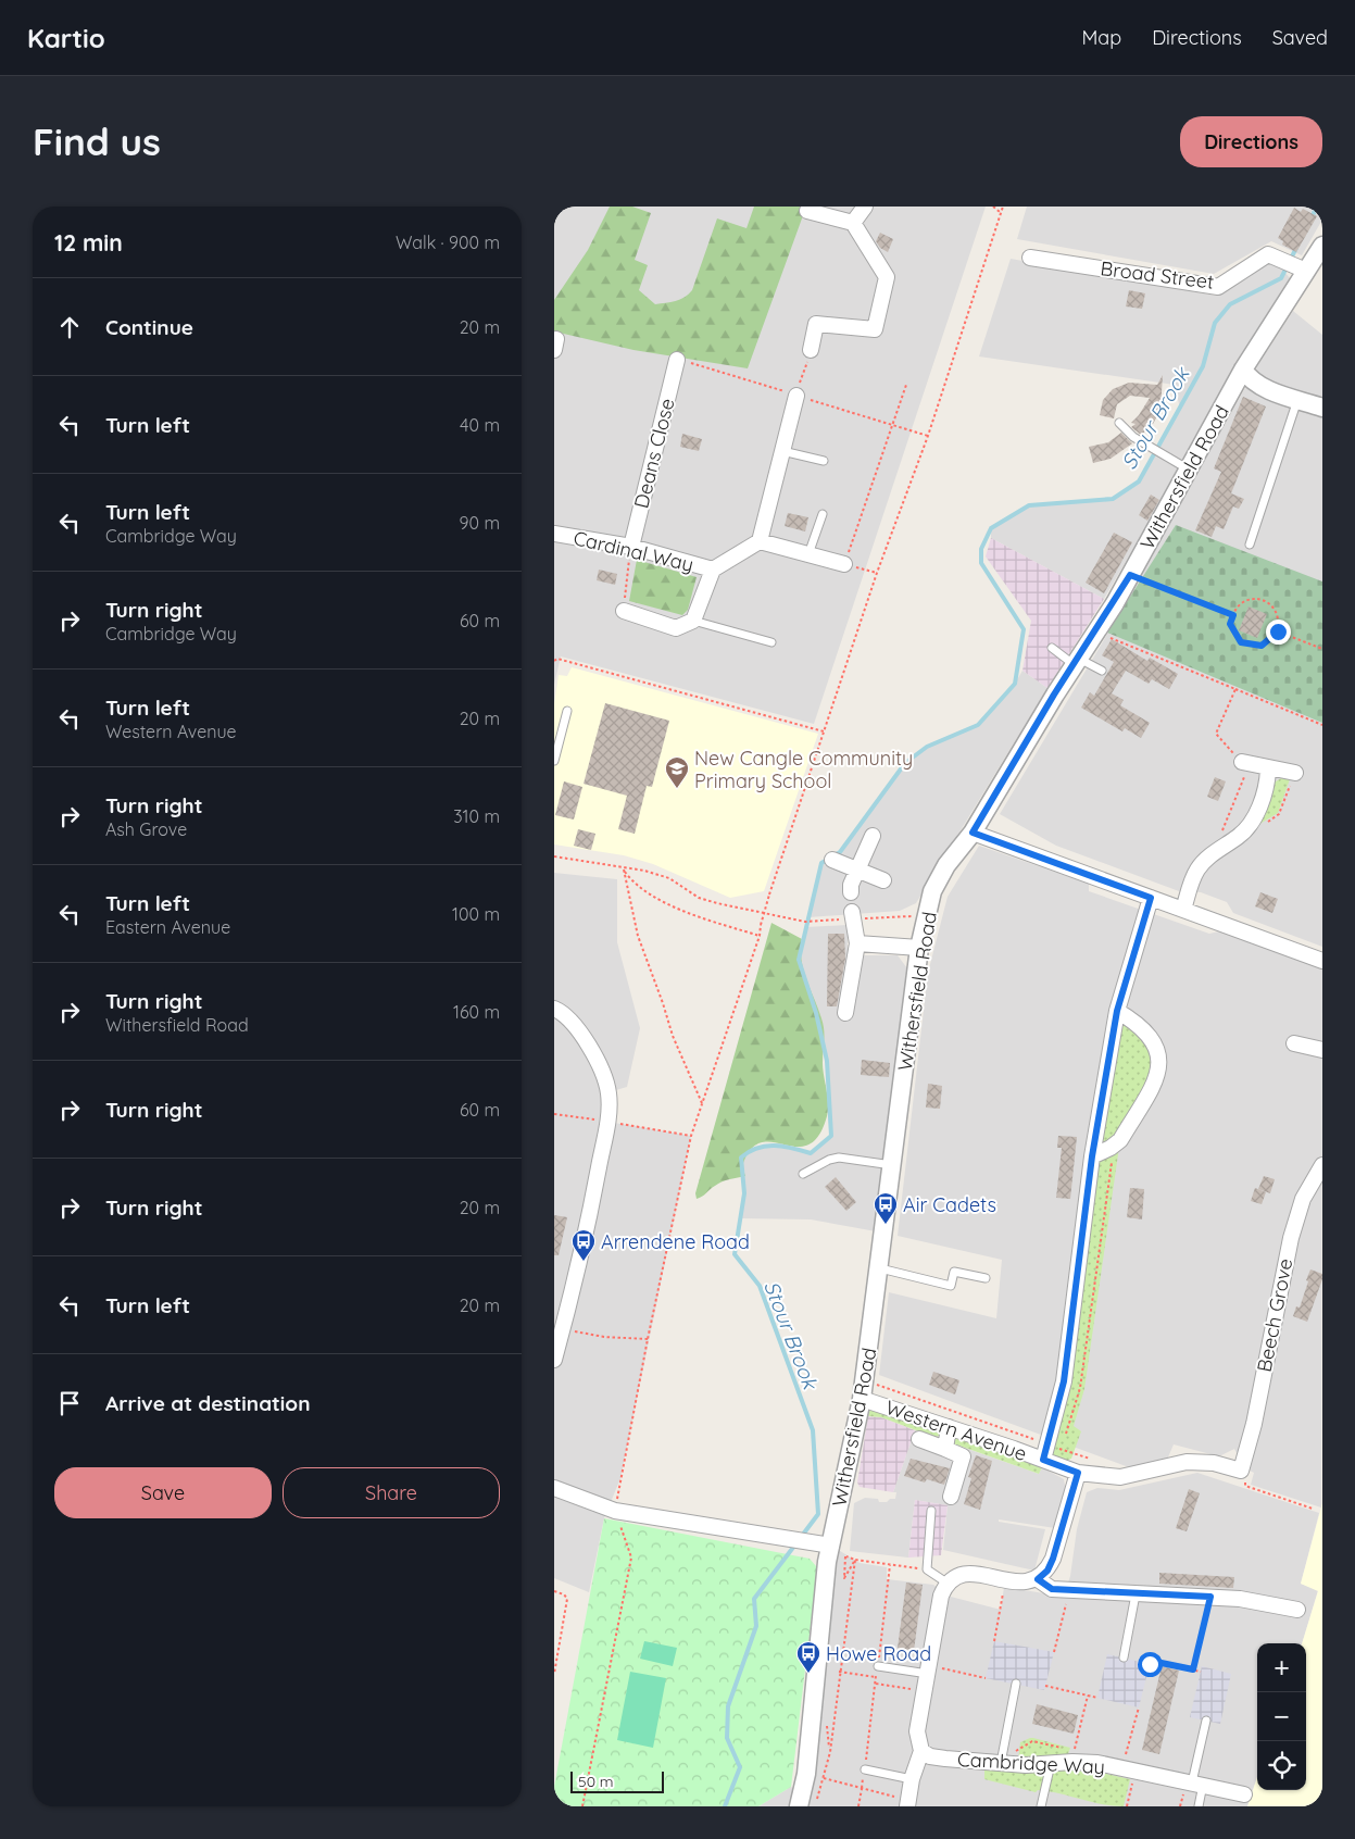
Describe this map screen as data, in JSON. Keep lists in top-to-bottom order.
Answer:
{
  "streets": {
    "street": [
      "Broad Street",
      "Deans Close",
      "Withersfield Road",
      "Cardinal Way",
      "Beech Grove",
      "Western Avenue",
      "Cambridge Way"
    ]
  },
  "crossings": [
    ["Broad Street", "Withersfield Road"],
    ["Deans Close", "Cardinal Way"],
    ["Withersfield Road", "Western Avenue"],
    ["Beech Grove", "Western Avenue"]
  ],
  "water": ["Stour Brook"],
  "places": {
    "school or university": ["New Cangle Community Primary School"],
    "bus stop": ["Air Cadets", "Arrendene Road", "Howe Road"]
  },
  "scale_bar": "50 m",
  "page": {
    "header": "Kartio",
    "nav": ["Map", "Directions", "Saved"],
    "buttons": [
      "Directions",
      ["Save", "Share"]
    ],
    "title": "Find us",
    "heading": ["12 min", "Walk · 900 m"],
    "list": [
      ["Continue", "20 m"],
      ["Turn left", "40 m"],
      ["Turn left", "Cambridge Way", "90 m"],
      ["Turn right", "Cambridge Way", "60 m"],
      ["Turn left", "Western Avenue", "20 m"],
      ["Turn right", "Ash Grove", "310 m"],
      ["Turn left", "Eastern Avenue", "100 m"],
      ["Turn right", "Withersfield Road", "160 m"],
      ["Turn right", "60 m"],
      ["Turn right", "20 m"],
      ["Turn left", "20 m"],
      "Arrive at destination"
    ],
    "map_buttons": ["+", "−"],
    "scale": "50 m"
  }
}
